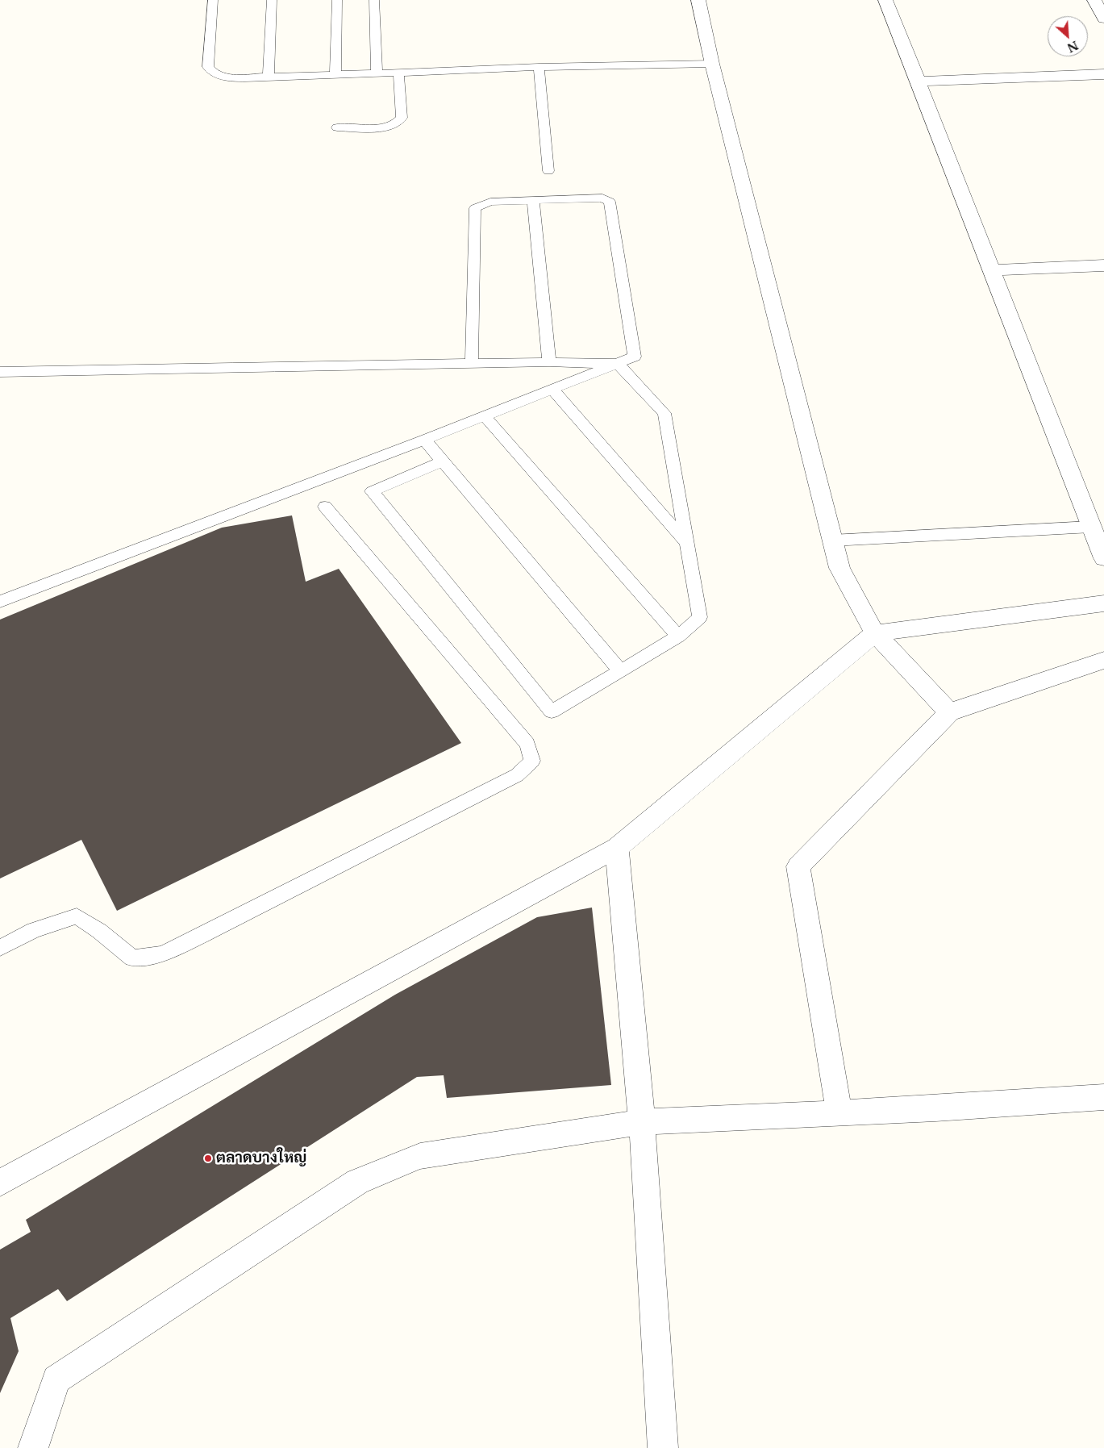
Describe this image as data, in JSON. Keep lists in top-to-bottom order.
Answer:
{
  "places": ["ตลาดบางใหญ่"],
  "north": "bottom right"
}
